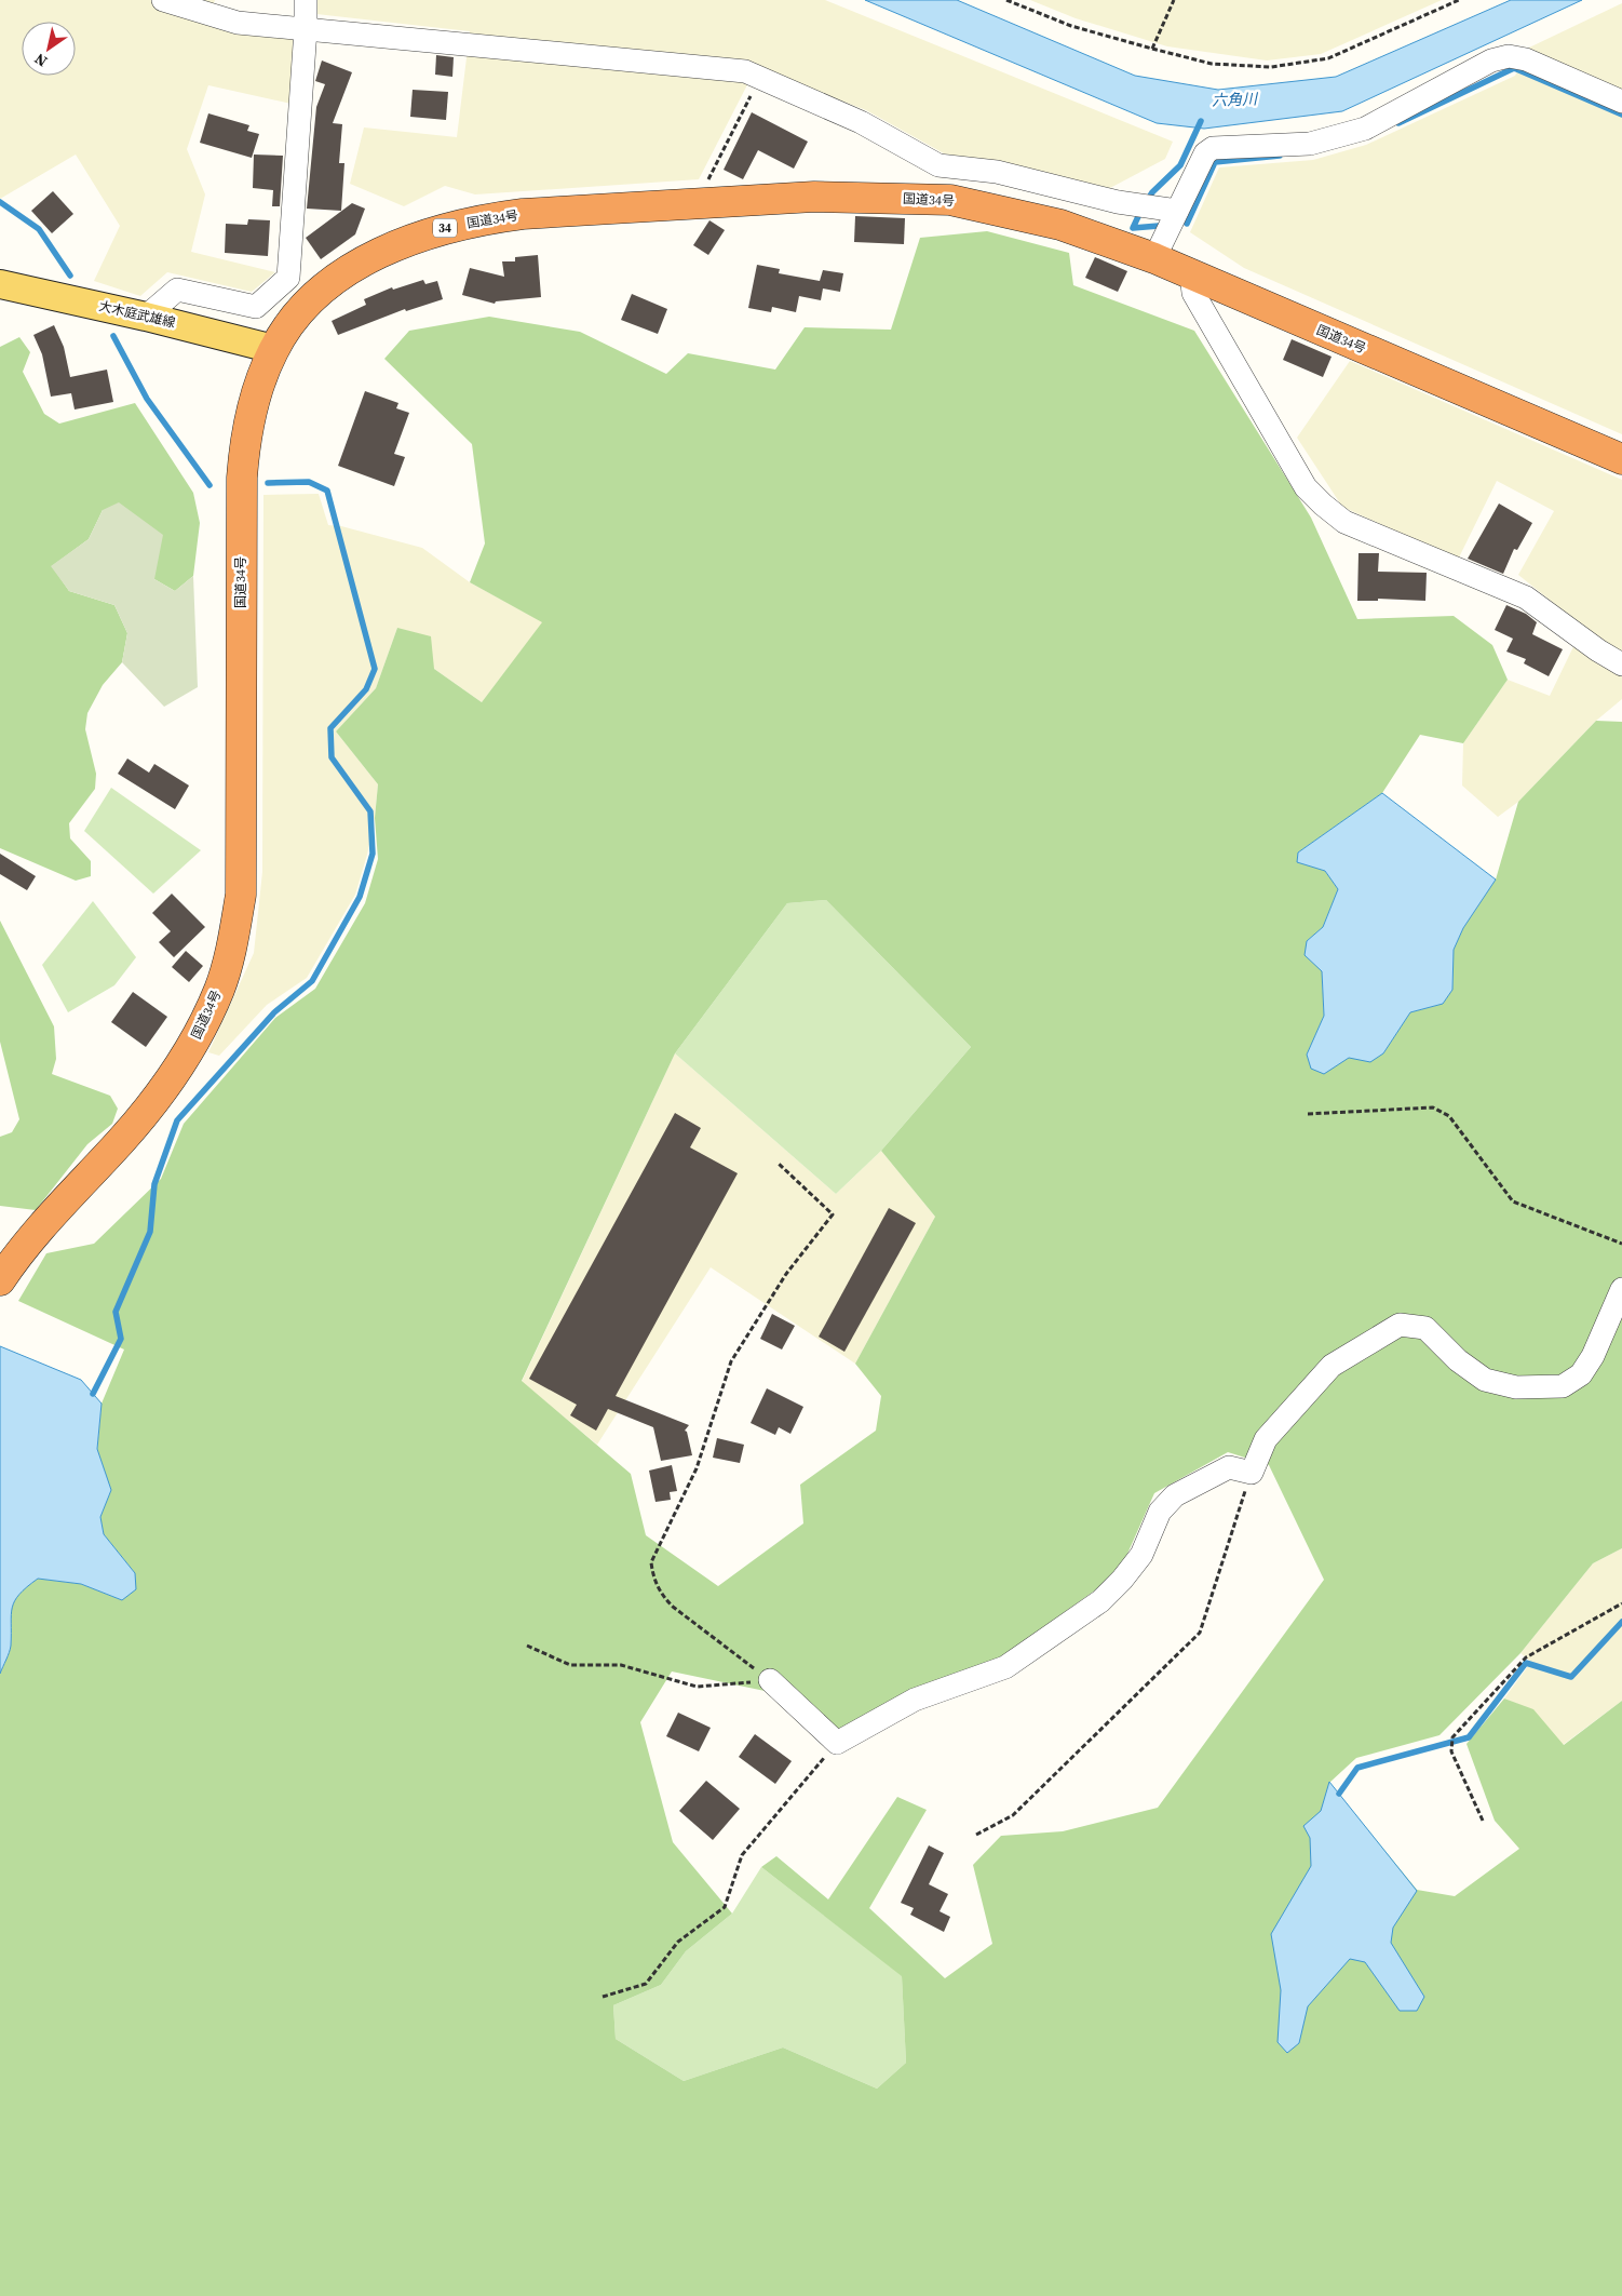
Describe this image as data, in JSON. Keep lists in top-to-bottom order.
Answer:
{
  "streets": {
    "highway": ["国道34号", "34"],
    "main road": ["大木庭武雄線"]
  },
  "crossings": [
    ["国道34号", "大木庭武雄線"]
  ],
  "water": ["六角川"],
  "north": "bottom left"
}
